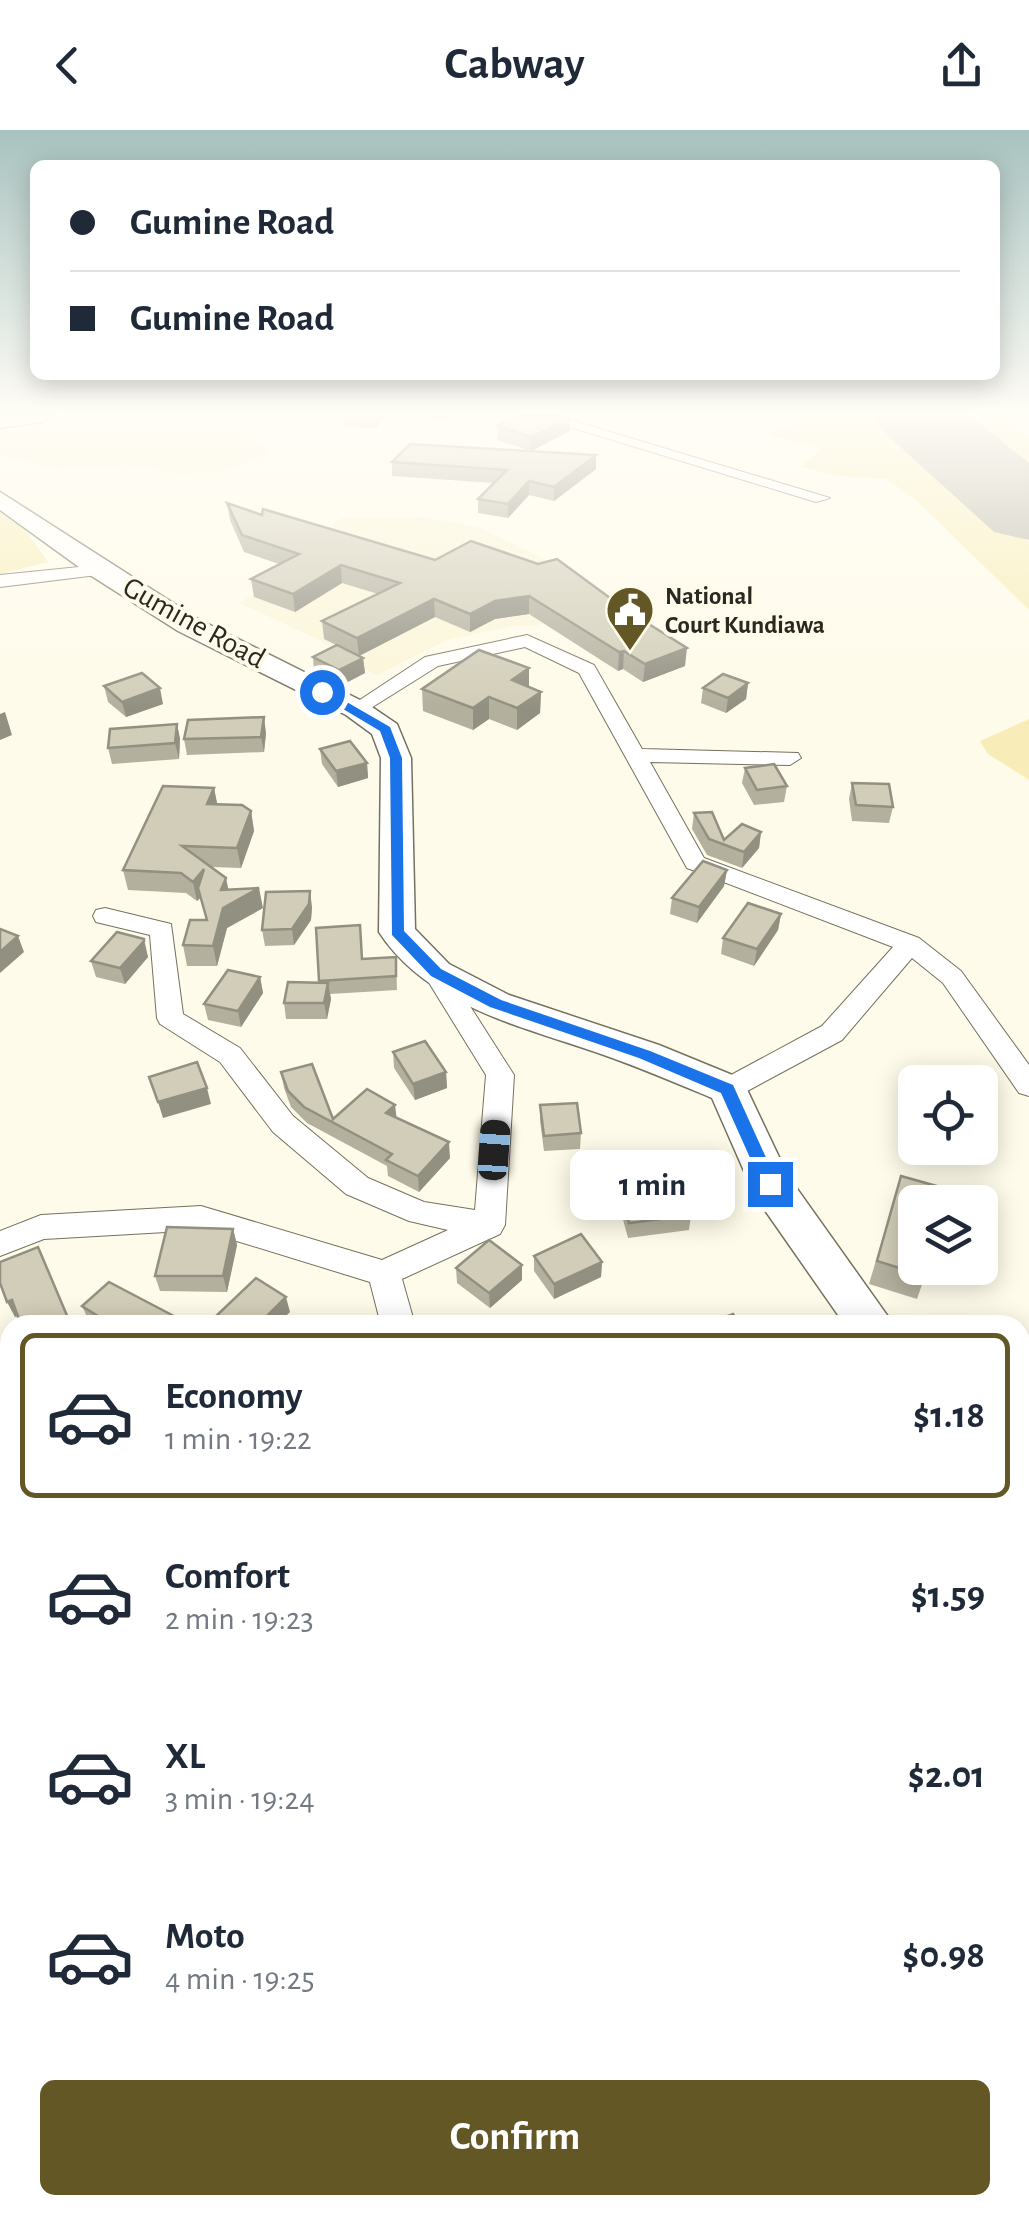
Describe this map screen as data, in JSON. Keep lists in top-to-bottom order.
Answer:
{
  "streets": {
    "main road": ["Gumine Road"]
  },
  "places": {
    "public building": ["National Court Kundiawa"]
  },
  "page": {
    "header": "Cabway",
    "banner": ["Gumine Road", "Gumine Road"],
    "bubble": "1 min",
    "list": [
      {
        "name": "Economy",
        "note": "1 min · 19:22",
        "value": "$1.18"
      },
      {
        "name": "Comfort",
        "note": "2 min · 19:23",
        "value": "$1.59"
      },
      {
        "name": "XL",
        "note": "3 min · 19:24",
        "value": "$2.01"
      },
      {
        "name": "Moto",
        "note": "4 min · 19:25",
        "value": "$0.98"
      }
    ],
    "buttons": "Confirm"
  }
}
